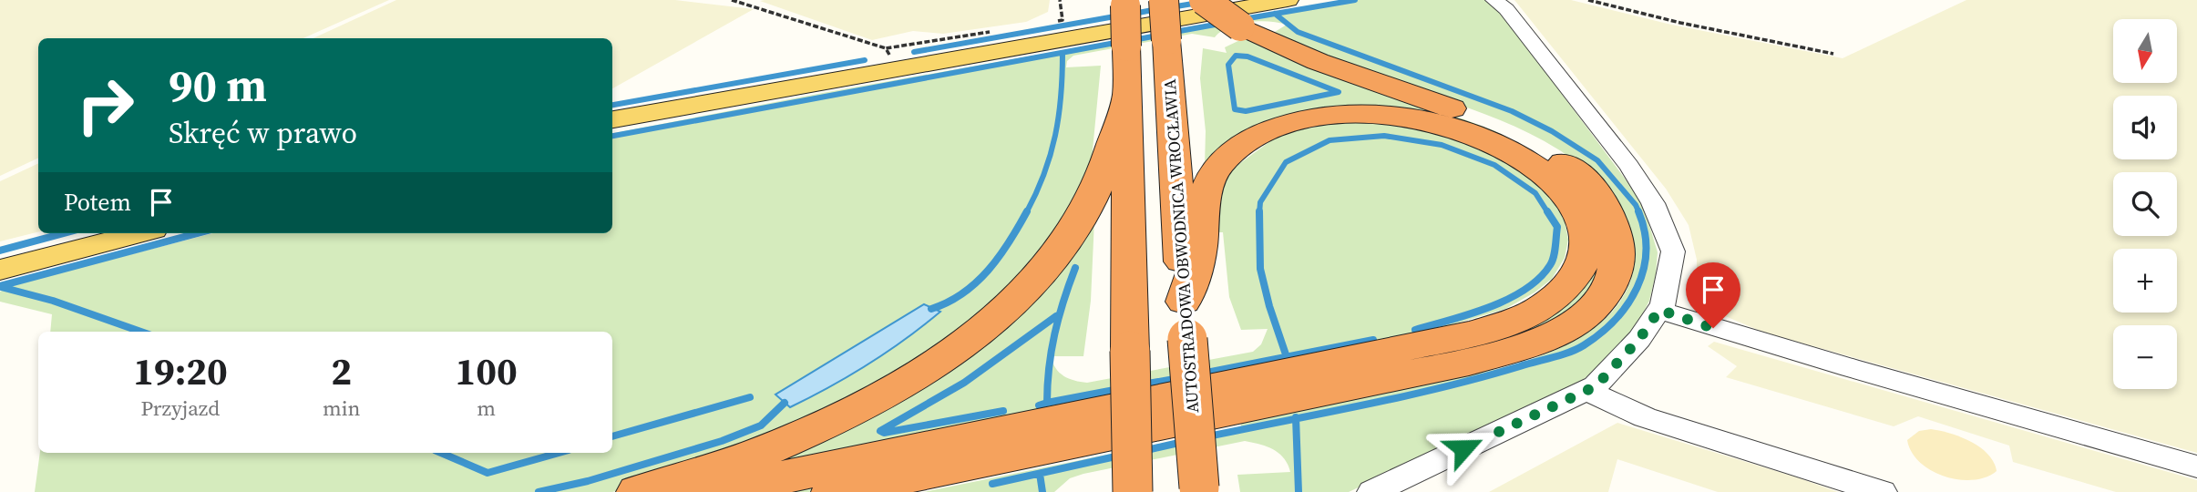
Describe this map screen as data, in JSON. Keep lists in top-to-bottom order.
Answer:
{
  "streets": {
    "highway": ["AUTOSTRADOWA OBWODNICA WROCŁAWIA"]
  },
  "north": "bottom",
  "page": {
    "map_buttons": ["+", "−"],
    "turn": ["90 m", "Skręć w prawo"],
    "then": "Potem",
    "eta": [
      "19:20",
      "Przyjazd",
      "2",
      "min",
      "100",
      "m"
    ]
  }
}
